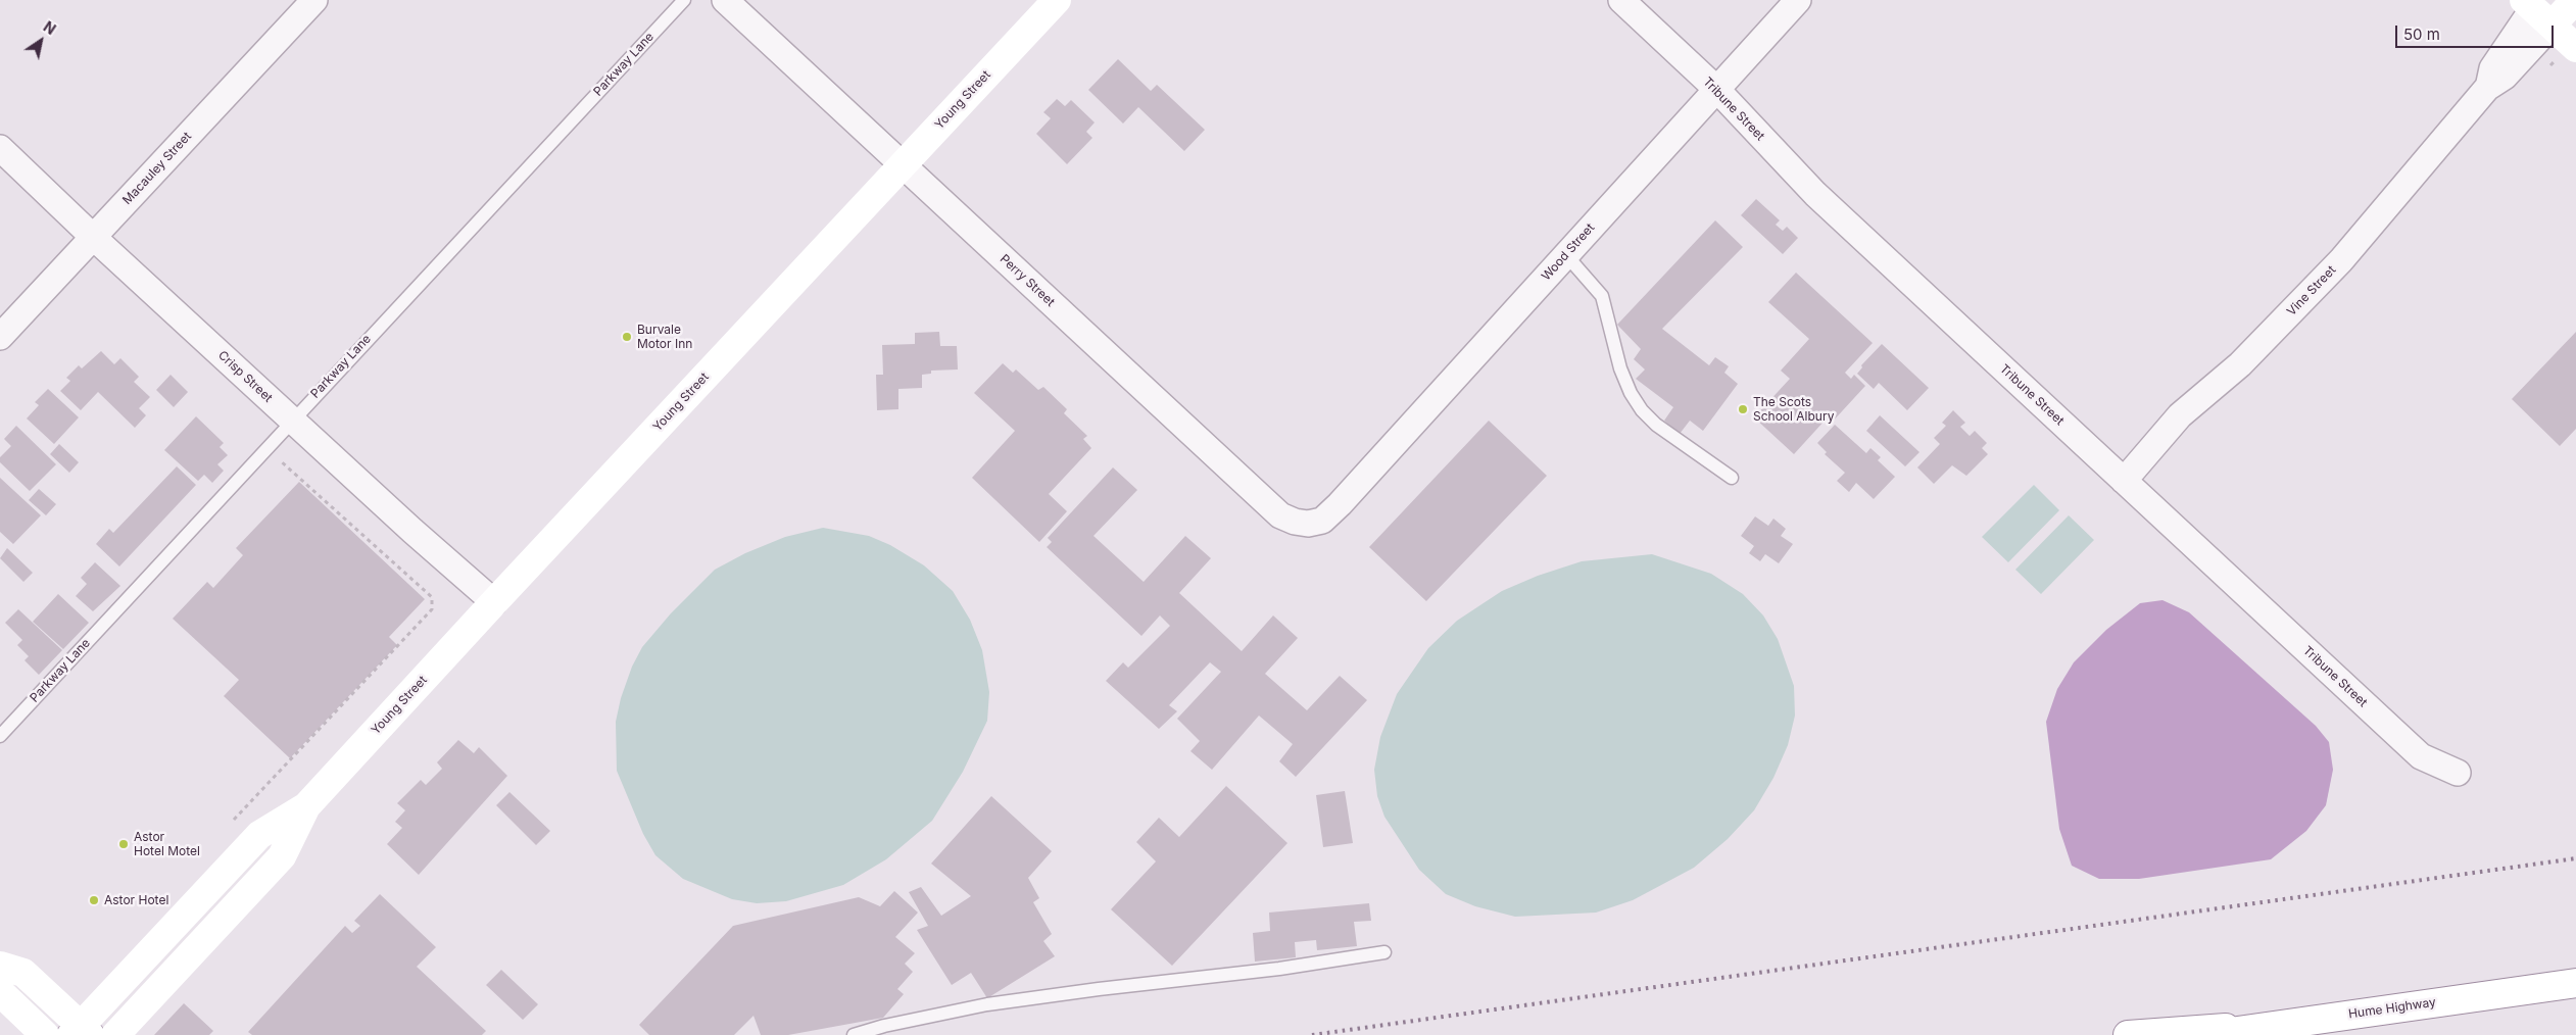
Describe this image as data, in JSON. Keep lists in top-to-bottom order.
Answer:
{
  "streets": {
    "main road": ["Young Street", "Hume Highway"],
    "street": [
      "Tribune Street",
      "Macauley Street",
      "Wood Street",
      "Perry Street",
      "Vine Street",
      "Crisp Street"
    ],
    "lane": ["Parkway Lane"]
  },
  "crossings": [
    ["Parkway Lane", "Crisp Street"],
    ["Young Street", "Perry Street"],
    ["Young Street", "Crisp Street"],
    ["Tribune Street", "Wood Street"],
    ["Tribune Street", "Vine Street"],
    ["Macauley Street", "Crisp Street"],
    ["Wood Street", "Perry Street"]
  ],
  "places": [
    "Burvale Motor Inn",
    "The Scots School Albury",
    "Astor Hotel Motel",
    "Astor Hotel"
  ],
  "scale_bar": "50 m",
  "north": "top right"
}
